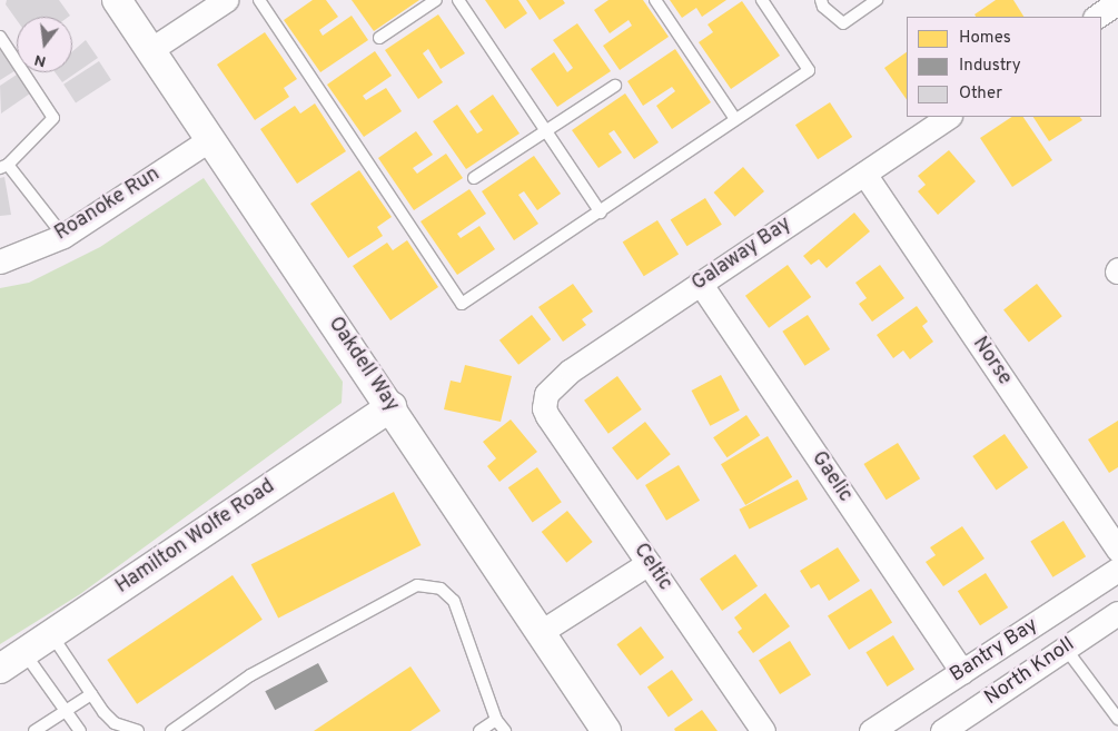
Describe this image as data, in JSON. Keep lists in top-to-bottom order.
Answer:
{
  "streets": {
    "street": [
      "Roanoke Run",
      "Galaway Bay",
      "Norse",
      "Oakdell Way",
      "Gaelic",
      "Hamilton Wolfe Road",
      "Celtic",
      "Bantry Bay",
      "North Knoll"
    ]
  },
  "crossings": [
    ["Roanoke Run", "Oakdell Way"],
    ["Galaway Bay", "Norse"],
    ["Galaway Bay", "Gaelic"],
    ["Galaway Bay", "Celtic"],
    ["Oakdell Way", "Hamilton Wolfe Road"],
    ["Gaelic", "Bantry Bay"]
  ],
  "legend": ["Homes", "Industry", "Other"],
  "north": "bottom"
}
